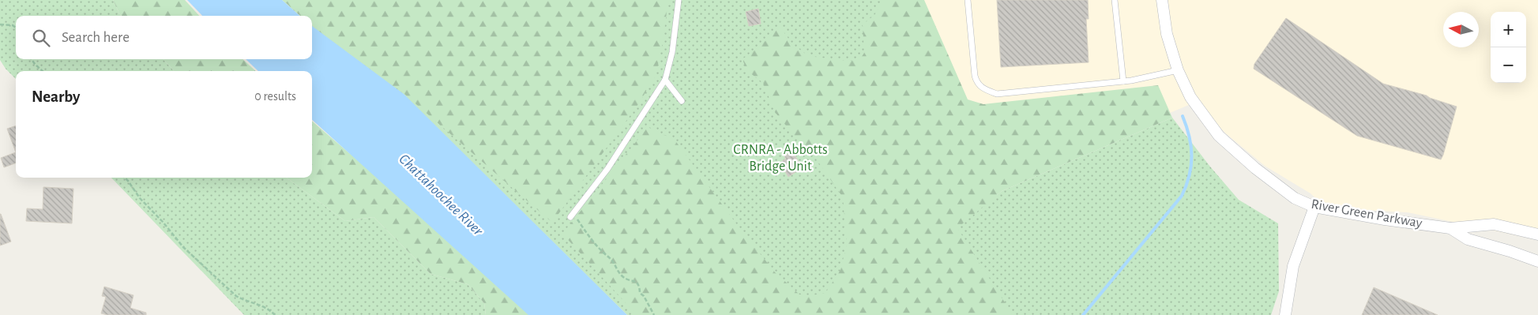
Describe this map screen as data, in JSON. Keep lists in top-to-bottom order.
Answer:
{
  "streets": {
    "street": ["River Green Parkway"]
  },
  "water": ["Chattahoochee River"],
  "parks": ["CRNRA - Abbotts Bridge Unit"],
  "north": "left",
  "page": {
    "map_buttons": ["+", "−"],
    "search": "Search here",
    "heading": ["Nearby", "0 results"]
  }
}
